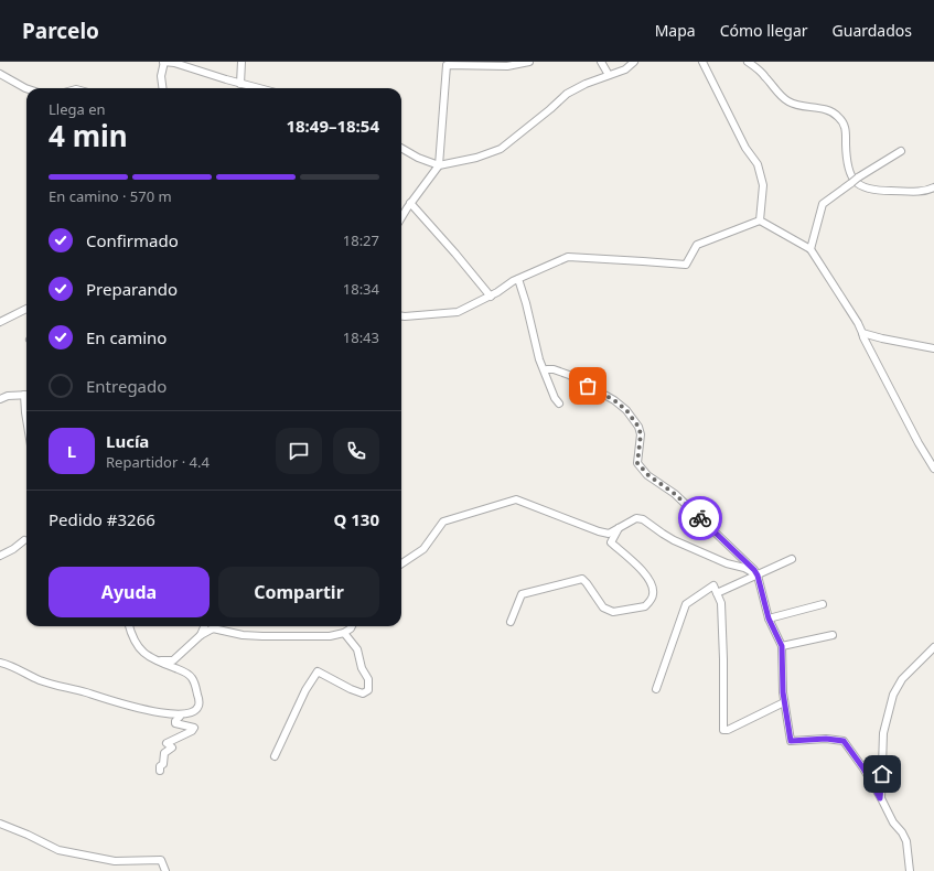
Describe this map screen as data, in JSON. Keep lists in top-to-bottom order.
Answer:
{
  "page": {
    "header": "Parcelo",
    "nav": ["Mapa", "Cómo llegar", "Guardados"],
    "heading": ["4 min", "Llega en", "18:49–18:54"],
    "panel": [
      "Lucía",
      "Repartidor · 4.4",
      "Pedido #3266",
      "Q 130"
    ],
    "bar": "En camino · 570 m",
    "list": [
      ["Confirmado", "18:27"],
      ["Preparando", "18:34"],
      ["En camino", "18:43"],
      "Entregado"
    ],
    "round": "L",
    "buttons": ["Ayuda", "Compartir"]
  }
}
